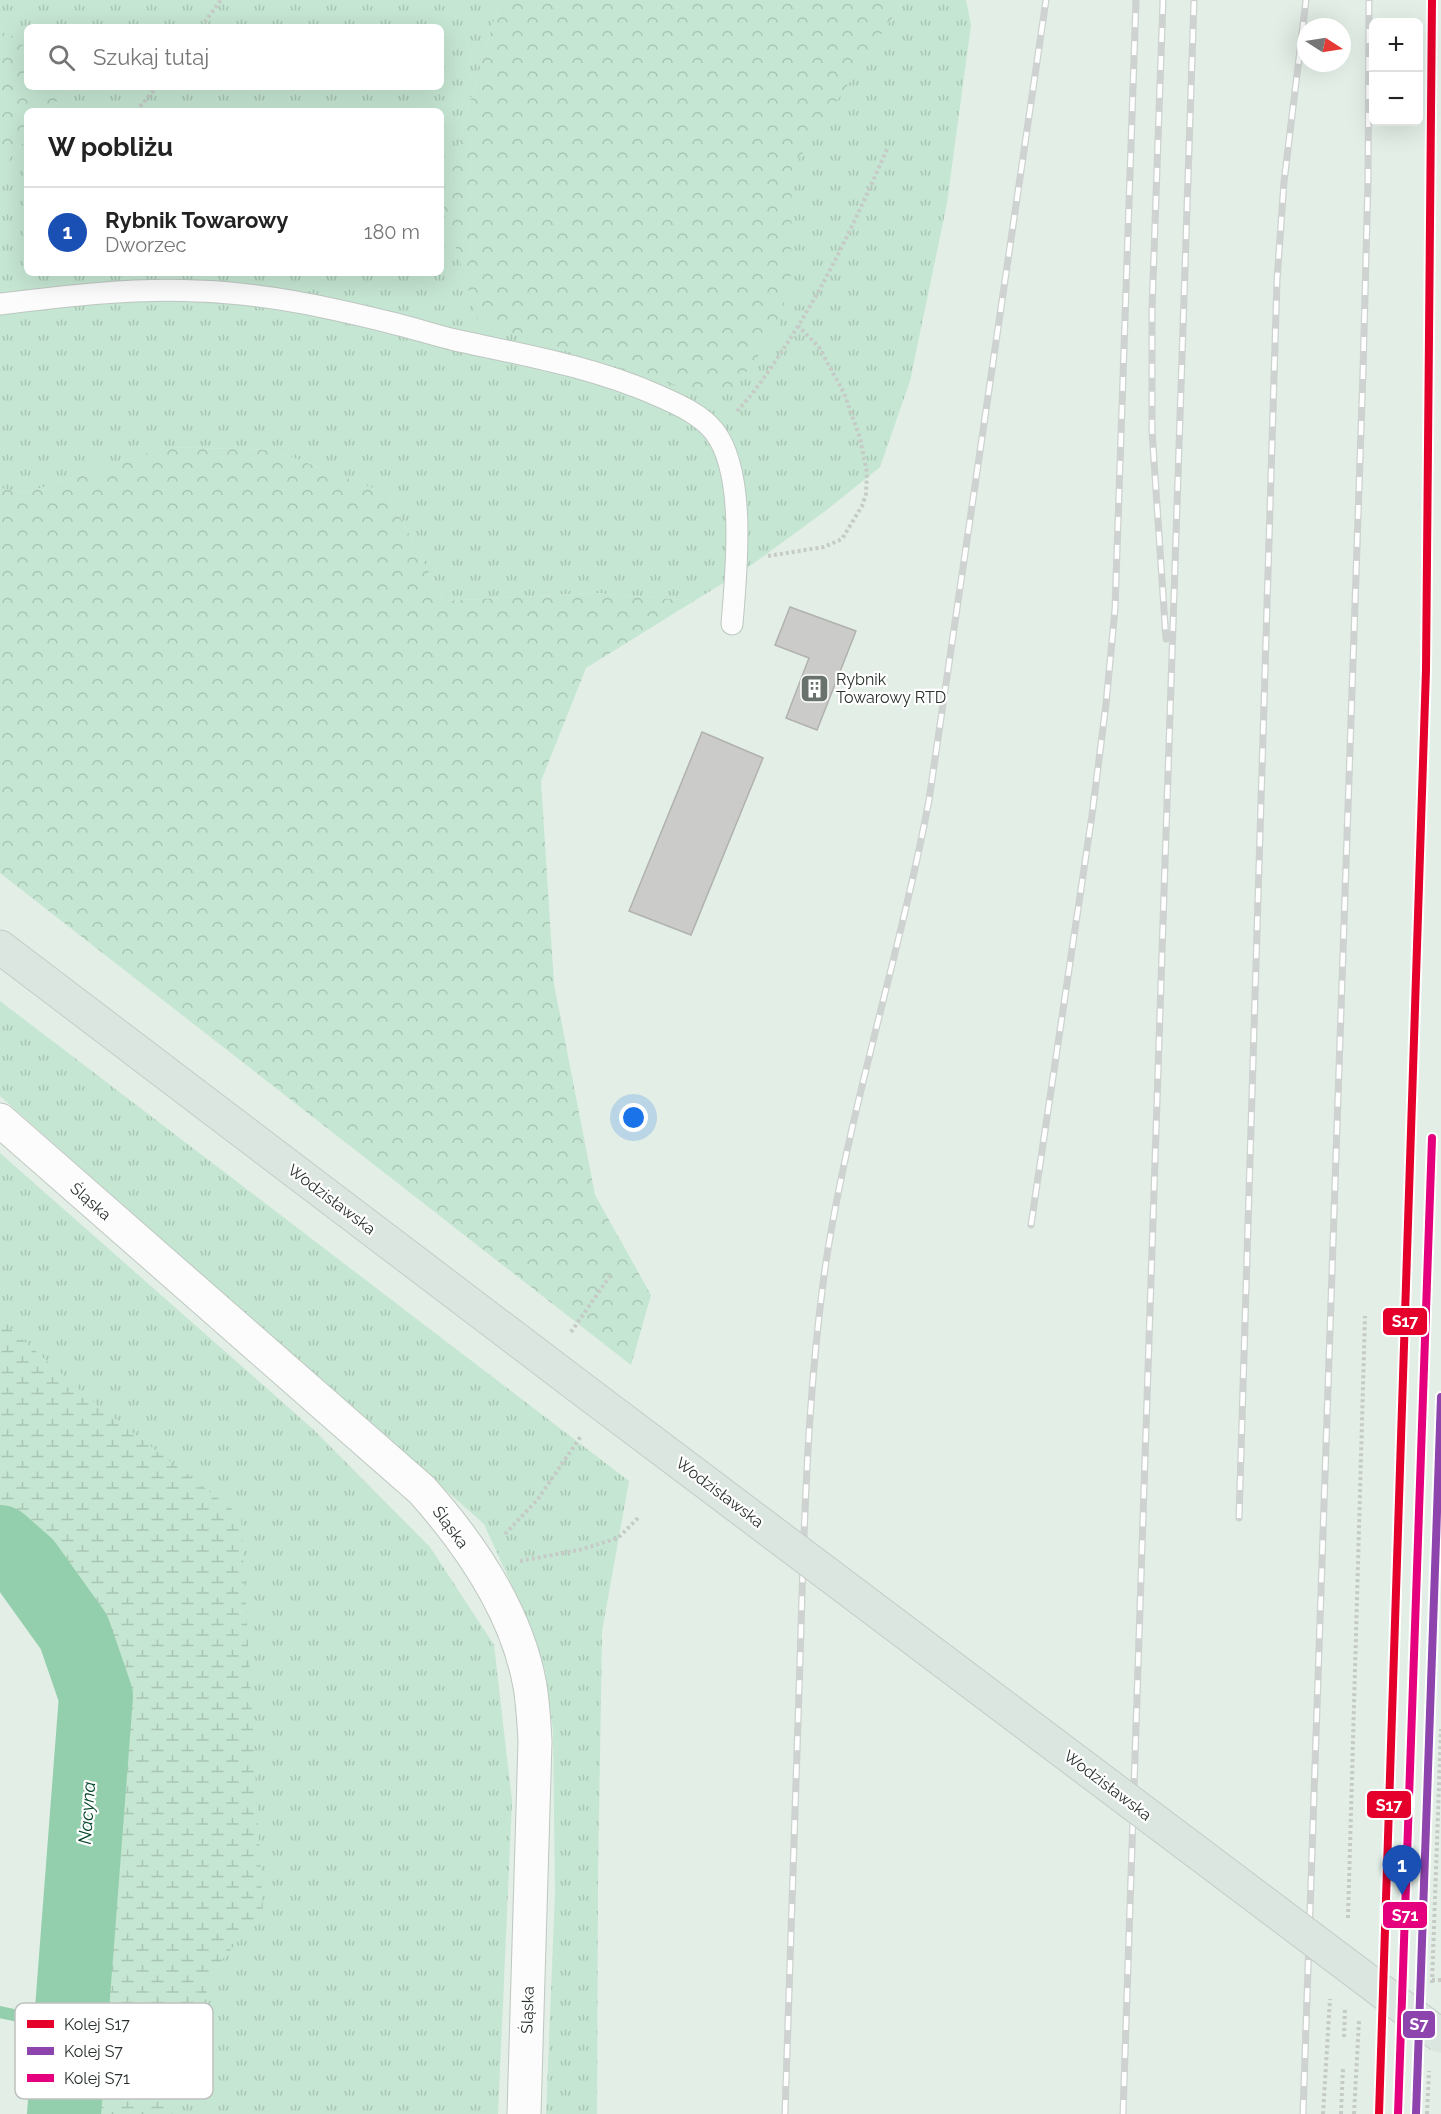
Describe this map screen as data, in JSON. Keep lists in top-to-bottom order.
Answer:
{
  "streets": {
    "main road": ["Wodzisławska"],
    "street": ["Śląska"]
  },
  "water": ["Nacyna"],
  "places": {
    "building": ["Rybnik Towarowy RTD"]
  },
  "lines": ["rail line S17", "rail line S71", "rail line S7"],
  "legend": ["Kolej S17", "Kolej S7", "Kolej S71"],
  "north": "right",
  "page": {
    "map_buttons": ["+", "−"],
    "search": "Szukaj tutaj",
    "heading": "W pobliżu",
    "list": [
      {
        "mark": "1",
        "name": "Rybnik Towarowy",
        "note": "Dworzec",
        "value": "180 m"
      }
    ],
    "pins": "1"
  }
}
